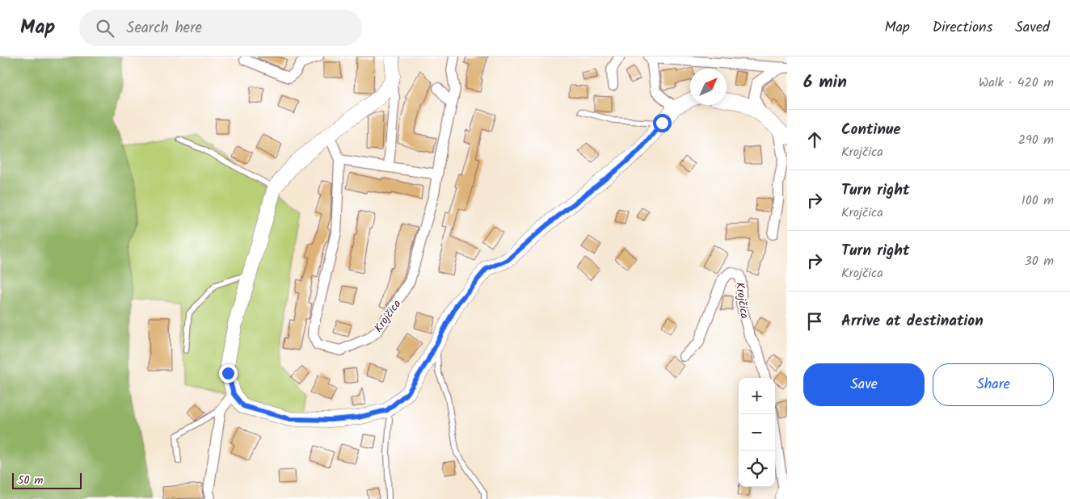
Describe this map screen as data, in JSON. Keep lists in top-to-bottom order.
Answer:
{
  "streets": {
    "street": ["Krojčica"]
  },
  "scale_bar": "50 m",
  "north": "top right",
  "page": {
    "header": "Map",
    "search": "Search here",
    "nav": ["Map", "Directions", "Saved"],
    "heading": ["6 min", "Walk · 420 m"],
    "list": [
      ["Continue", "Krojčica", "290 m"],
      ["Turn right", "Krojčica", "100 m"],
      ["Turn right", "Krojčica", "30 m"],
      "Arrive at destination"
    ],
    "buttons": ["Save", "Share"],
    "map_buttons": ["+", "−"],
    "scale": "50 m"
  }
}
